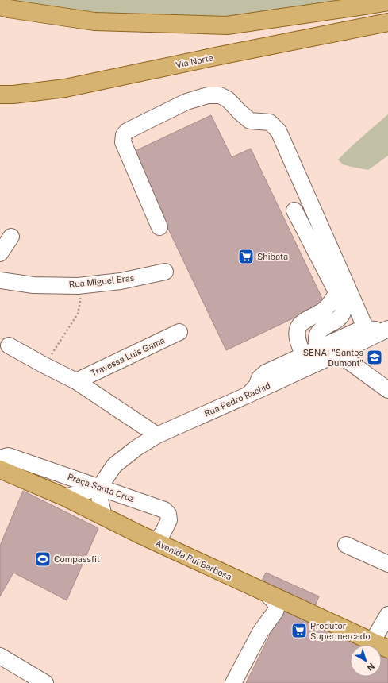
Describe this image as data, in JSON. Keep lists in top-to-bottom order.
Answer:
{
  "streets": {
    "main road": ["Via Norte", "Avenida Rui Barbosa"],
    "street": [
      "Rua Miguel Eras",
      "Travessa Luis Gama",
      "Rua Pedro Rachid",
      "Praça Santa Cruz"
    ]
  },
  "crossings": [
    ["Rua Pedro Rachid", "Praça Santa Cruz"],
    ["Praça Santa Cruz", "Avenida Rui Barbosa"]
  ],
  "places": {
    "supermarket": ["Shibata", "Produtor Supermercado"],
    "school or university": ["SENAI \"Santos Dumont\""],
    "sports": ["Compassfit"]
  },
  "north": "bottom right"
}
